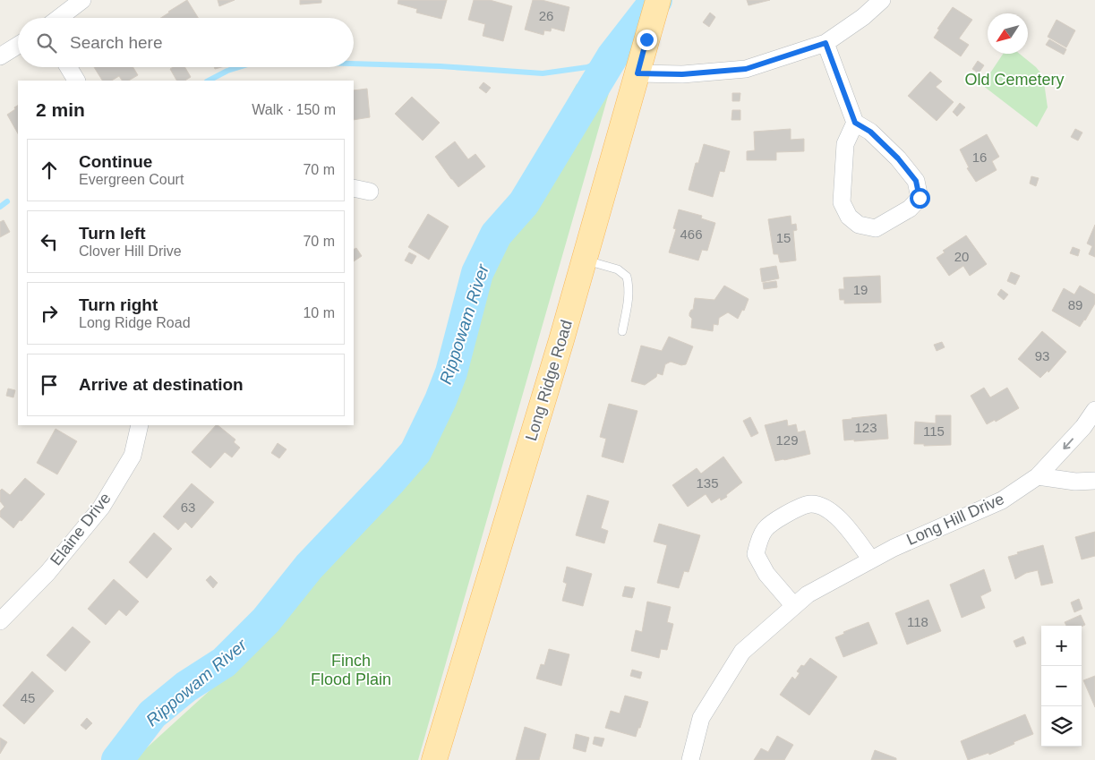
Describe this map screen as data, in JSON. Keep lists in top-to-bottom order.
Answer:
{
  "streets": {
    "main road": ["Long Ridge Road"],
    "street": ["Long Hill Drive", "Elaine Drive"]
  },
  "water": ["Rippowam River"],
  "parks": ["Old Cemetery", "Finch Flood Plain"],
  "house_numbers": [
    "26",
    "16",
    "466",
    "15",
    "20",
    "19",
    "89",
    "93",
    "123",
    "115",
    "129",
    "135",
    "63",
    "118",
    "45"
  ],
  "north": "bottom left",
  "page": {
    "search": "Search here",
    "heading": ["2 min", "Walk · 150 m"],
    "list": [
      ["Continue", "Evergreen Court", "70 m"],
      ["Turn left", "Clover Hill Drive", "70 m"],
      ["Turn right", "Long Ridge Road", "10 m"],
      "Arrive at destination"
    ],
    "map_buttons": ["+", "−"]
  }
}
